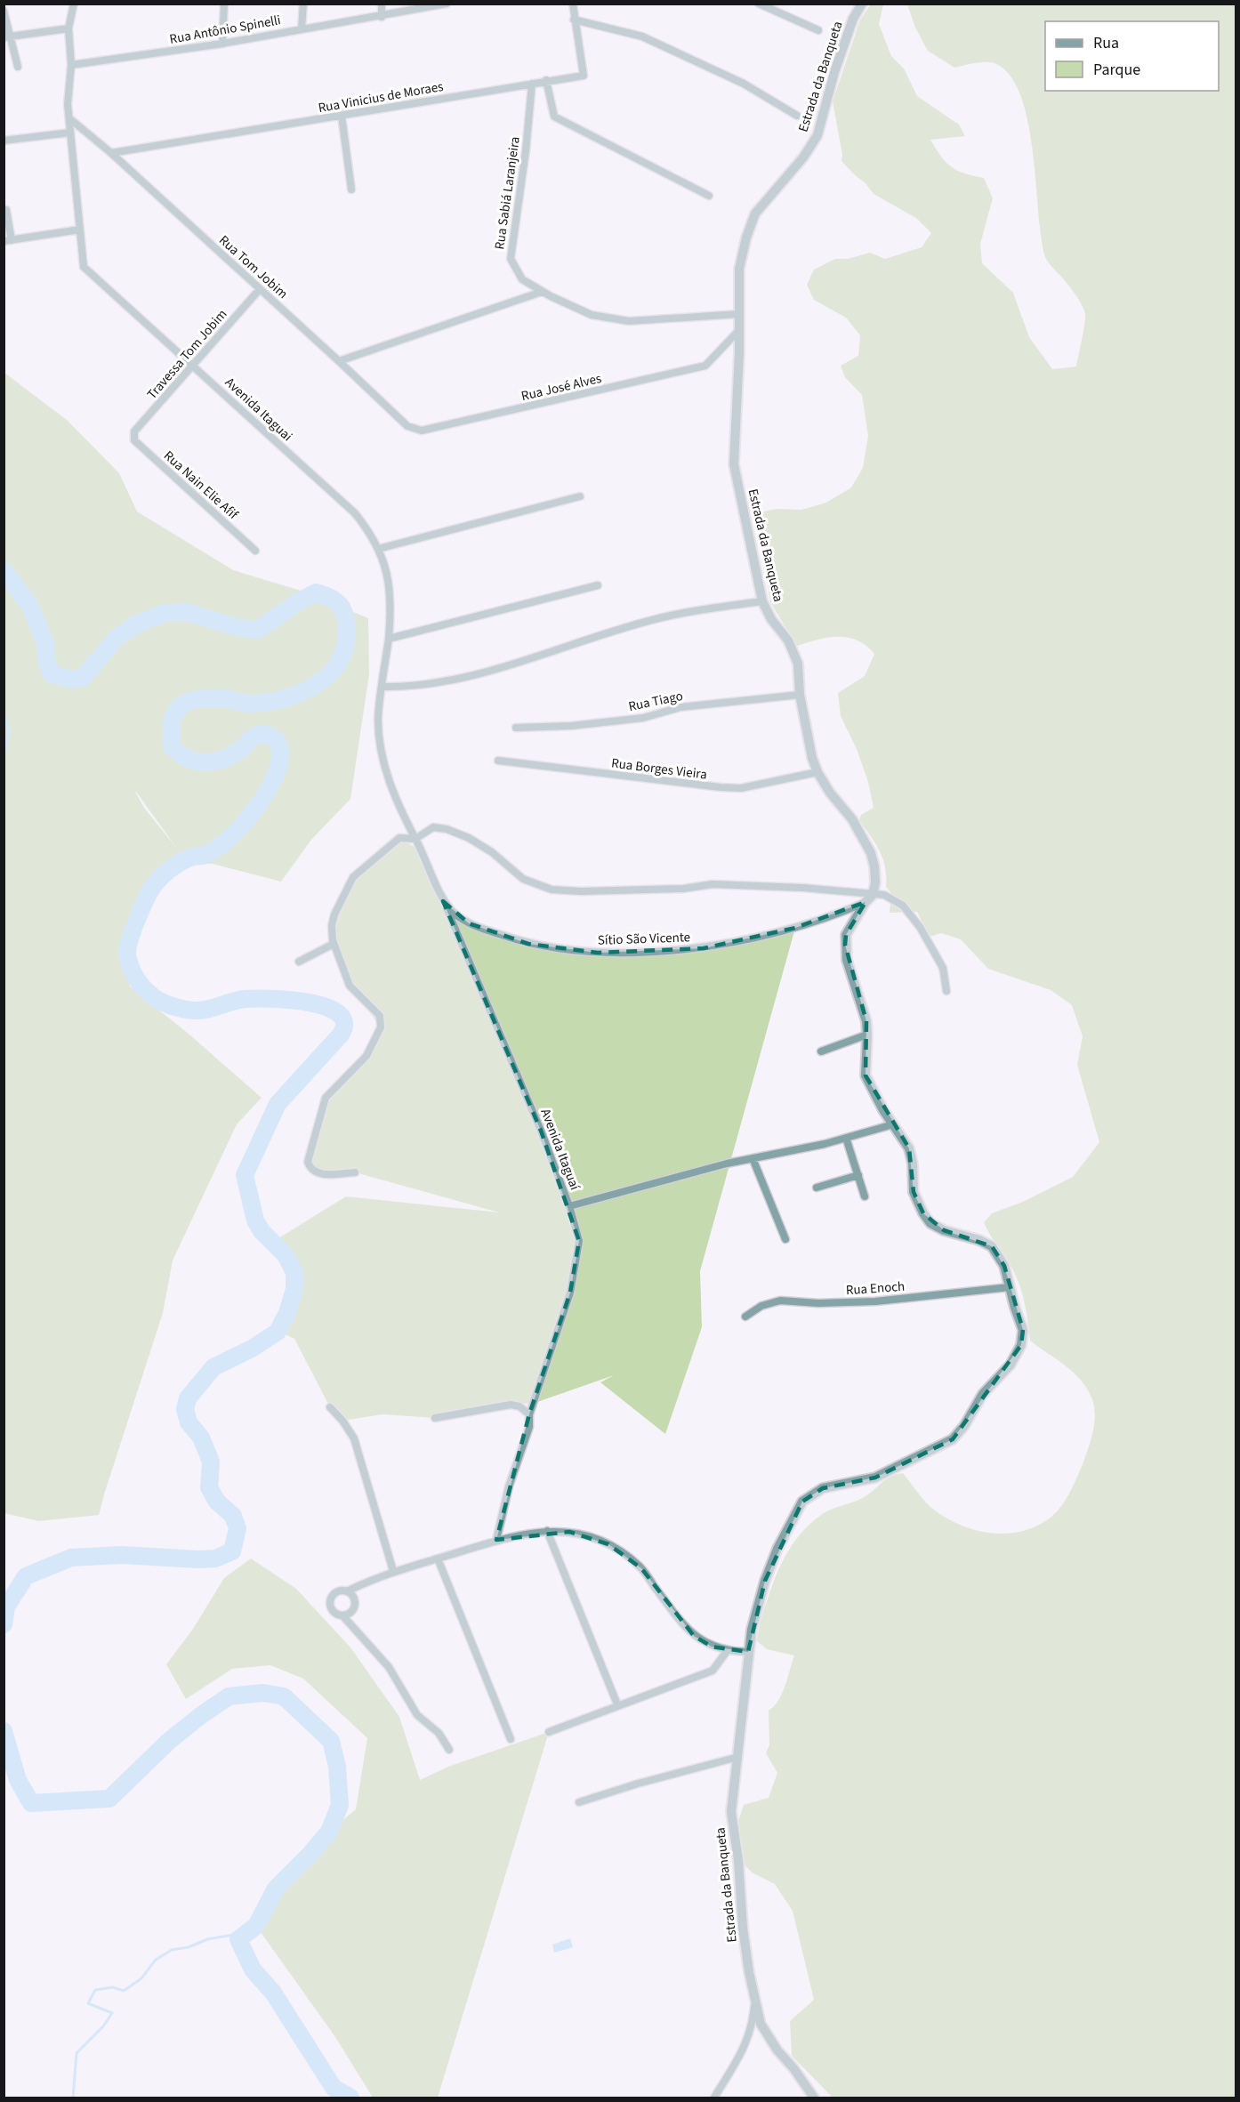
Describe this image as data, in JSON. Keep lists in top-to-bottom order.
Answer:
{
  "streets": {
    "street": [
      "Rua Antônio Spinelli",
      "Estrada da Banqueta",
      "Rua Vinicius de Moraes",
      "Rua Sabiá Laranjeira",
      "Rua Tom Jobim",
      "Travessa Tom Jobim",
      "Rua José Alves",
      "Avenida Itaguai",
      "Rua Nain Elie Afif",
      "Rua Tiago",
      "Rua Borges Vieira",
      "Sítio São Vicente",
      "Avenida Itaguaí",
      "Rua Enoch"
    ]
  },
  "crossings": [
    ["Rua Antônio Spinelli", "Avenida Itaguai"],
    ["Estrada da Banqueta", "Rua Sabiá Laranjeira"],
    ["Estrada da Banqueta", "Rua José Alves"],
    ["Estrada da Banqueta", "Rua Tiago"],
    ["Estrada da Banqueta", "Rua Borges Vieira"],
    ["Estrada da Banqueta", "Sítio São Vicente"],
    ["Estrada da Banqueta", "Rua Enoch"],
    ["Rua Vinicius de Moraes", "Rua Sabiá Laranjeira"],
    ["Rua Vinicius de Moraes", "Rua Tom Jobim"],
    ["Rua Tom Jobim", "Travessa Tom Jobim"],
    ["Rua Tom Jobim", "Rua José Alves"],
    ["Rua Tom Jobim", "Avenida Itaguai"],
    ["Travessa Tom Jobim", "Avenida Itaguai"],
    ["Travessa Tom Jobim", "Rua Nain Elie Afif"],
    ["Sítio São Vicente", "Avenida Itaguaí"]
  ],
  "legend": ["Rua", "Parque"]
}
